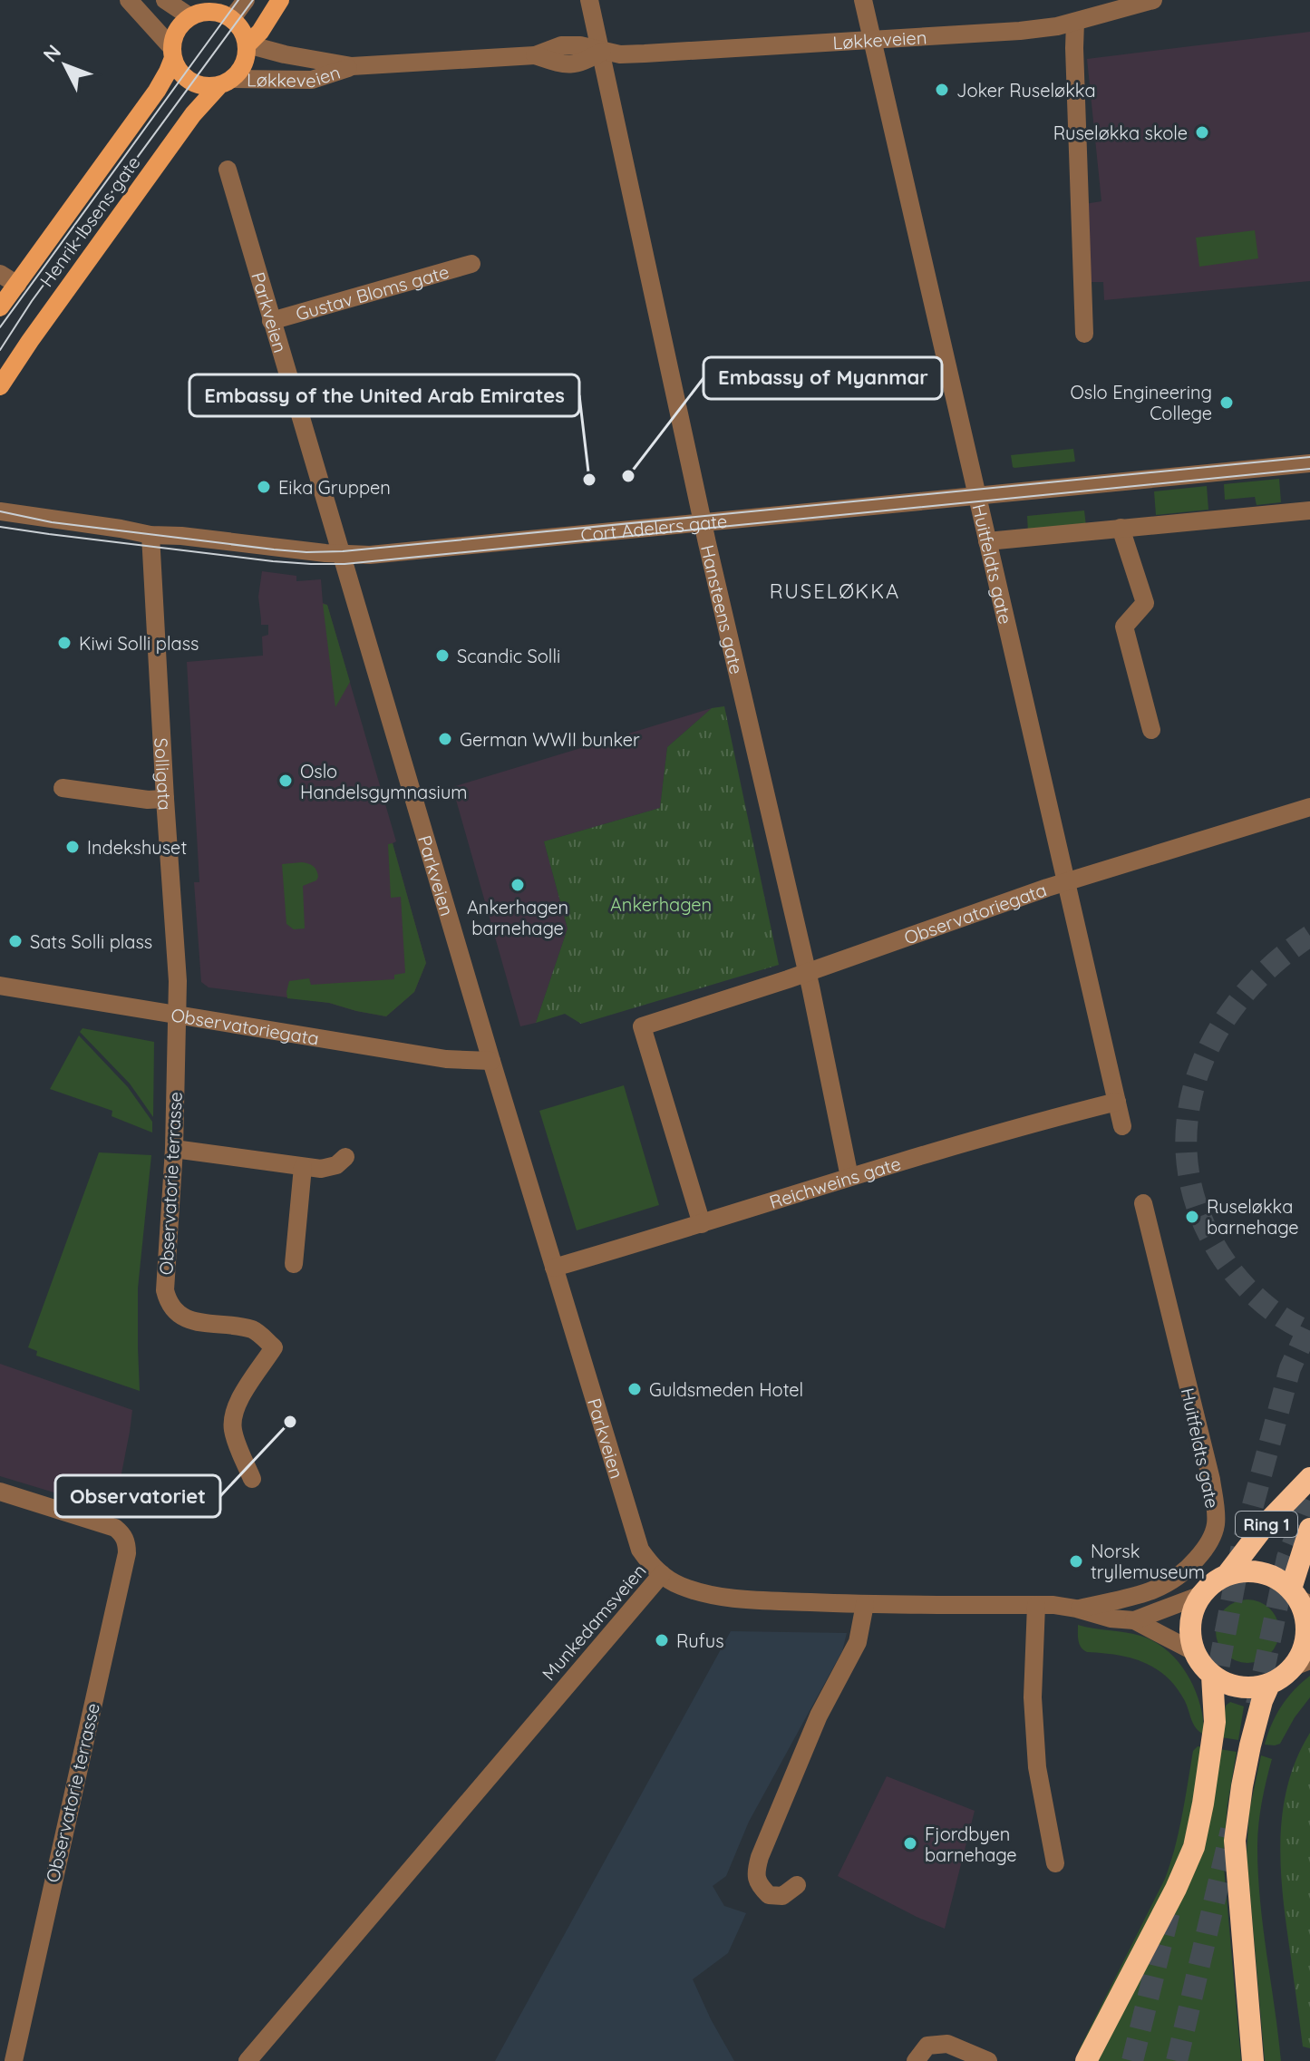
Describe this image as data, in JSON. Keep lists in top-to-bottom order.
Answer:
{
  "streets": {
    "highway": ["Ring 1"],
    "main road": ["Henrik Ibsens gate"],
    "street": [
      "Løkkeveien",
      "Gustav Bloms gate",
      "Parkveien",
      "Cort Adelers gate",
      "Huitfeldts gate",
      "Hansteens gate",
      "Solligata",
      "Observatoriegata",
      "Observatorie terrasse",
      "Reichweins gate",
      "Munkedamsveien"
    ]
  },
  "crossings": [
    ["Løkkeveien", "Henrik Ibsens gate"],
    ["Løkkeveien", "Huitfeldts gate"],
    ["Løkkeveien", "Hansteens gate"],
    ["Gustav Bloms gate", "Parkveien"],
    ["Parkveien", "Cort Adelers gate"],
    ["Parkveien", "Observatoriegata"],
    ["Parkveien", "Reichweins gate"],
    ["Parkveien", "Munkedamsveien"],
    ["Cort Adelers gate", "Huitfeldts gate"],
    ["Cort Adelers gate", "Hansteens gate"],
    ["Cort Adelers gate", "Solligata"],
    ["Huitfeldts gate", "Observatoriegata"],
    ["Huitfeldts gate", "Reichweins gate"],
    ["Huitfeldts gate", "Munkedamsveien"],
    ["Hansteens gate", "Observatoriegata"],
    ["Hansteens gate", "Reichweins gate"],
    ["Solligata", "Observatoriegata"],
    ["Solligata", "Observatorie terrasse"],
    ["Observatoriegata", "Observatorie terrasse"],
    ["Observatoriegata", "Reichweins gate"],
    ["Ring 1", "Munkedamsveien"]
  ],
  "districts": ["RUSELØKKA"],
  "parks": ["Ankerhagen"],
  "places": [
    "Joker Ruseløkka",
    "Ruseløkka skole",
    "Oslo Engineering College",
    "Embassy of Myanmar",
    "Embassy of the United Arab Emirates",
    "Eika Gruppen",
    "Kiwi Solli plass",
    "Scandic Solli",
    "German WWII bunker",
    "Oslo Handelsgymnasium",
    "Indekshuset",
    "Ankerhagen barnehage",
    "Sats Solli plass",
    "Ruseløkka barnehage",
    "Guldsmeden Hotel",
    "Observatoriet",
    "Norsk tryllemuseum",
    "Rufus",
    "Fjordbyen barnehage"
  ],
  "north": "top left"
}
